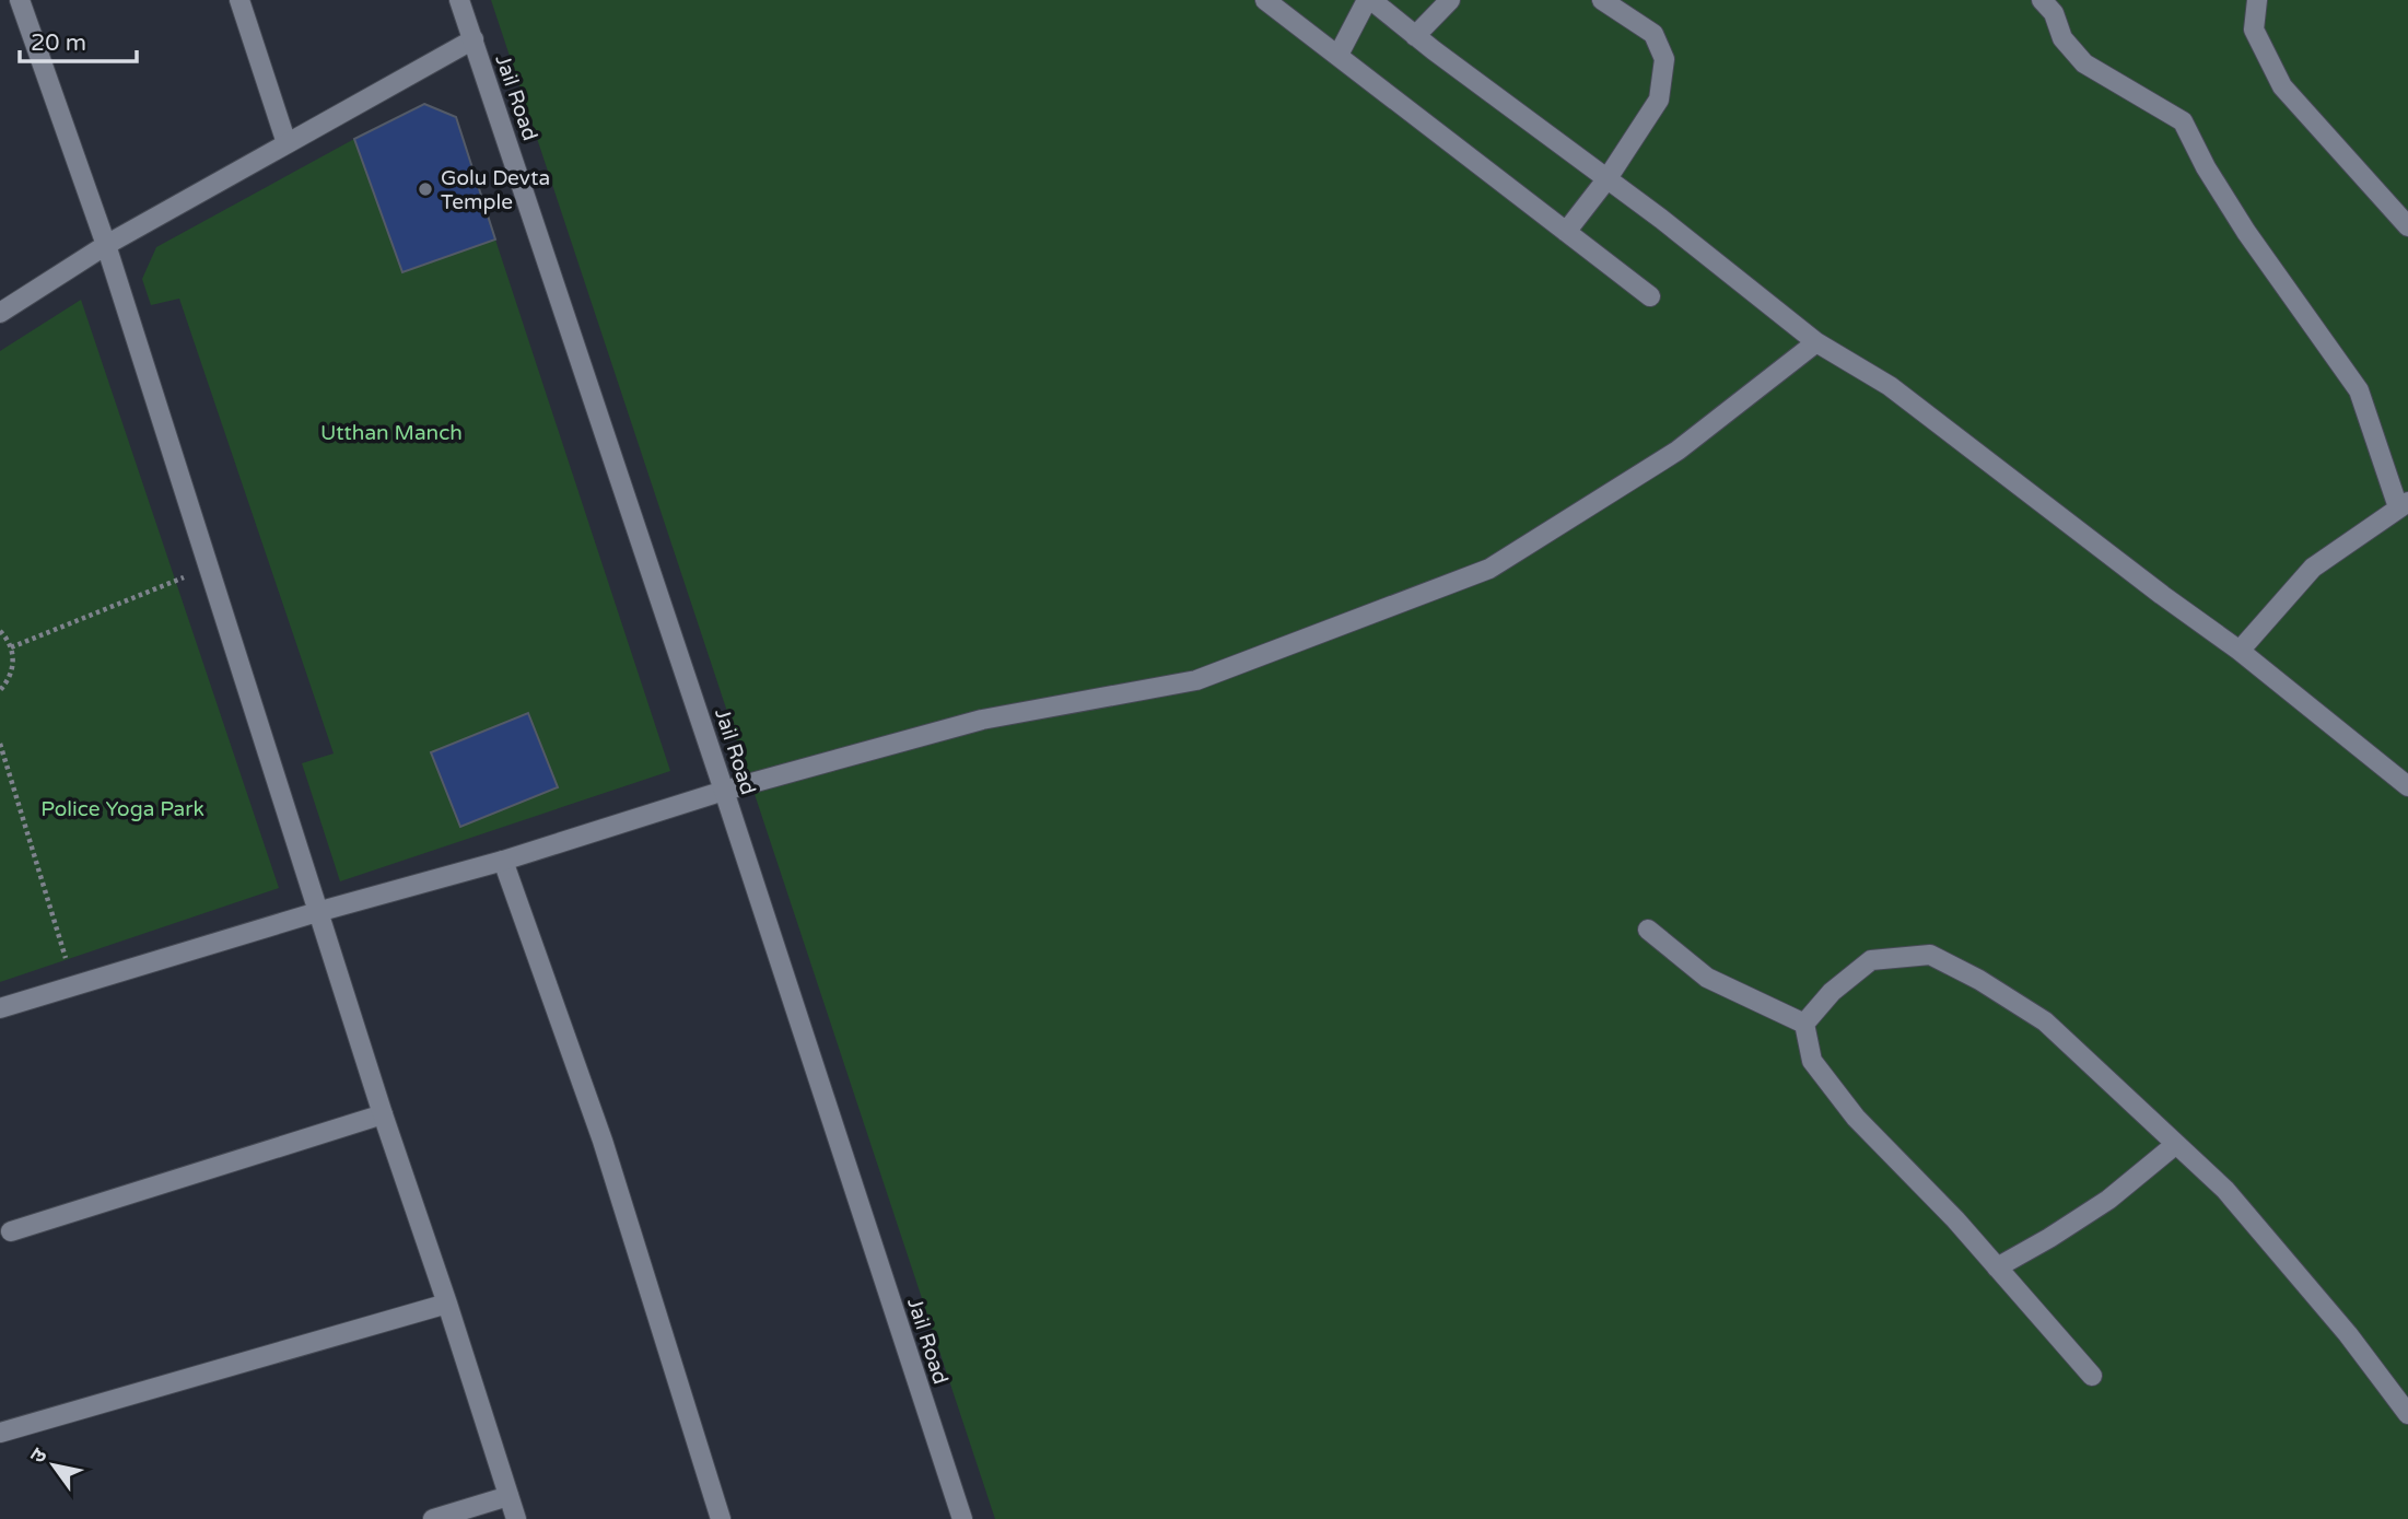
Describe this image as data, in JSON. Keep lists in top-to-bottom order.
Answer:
{
  "streets": {
    "street": ["Jail Road"]
  },
  "parks": ["Utthan Manch", "Police Yoga Park"],
  "places": ["Golu Devta Temple"],
  "scale_bar": "20 m",
  "north": "top left"
}
